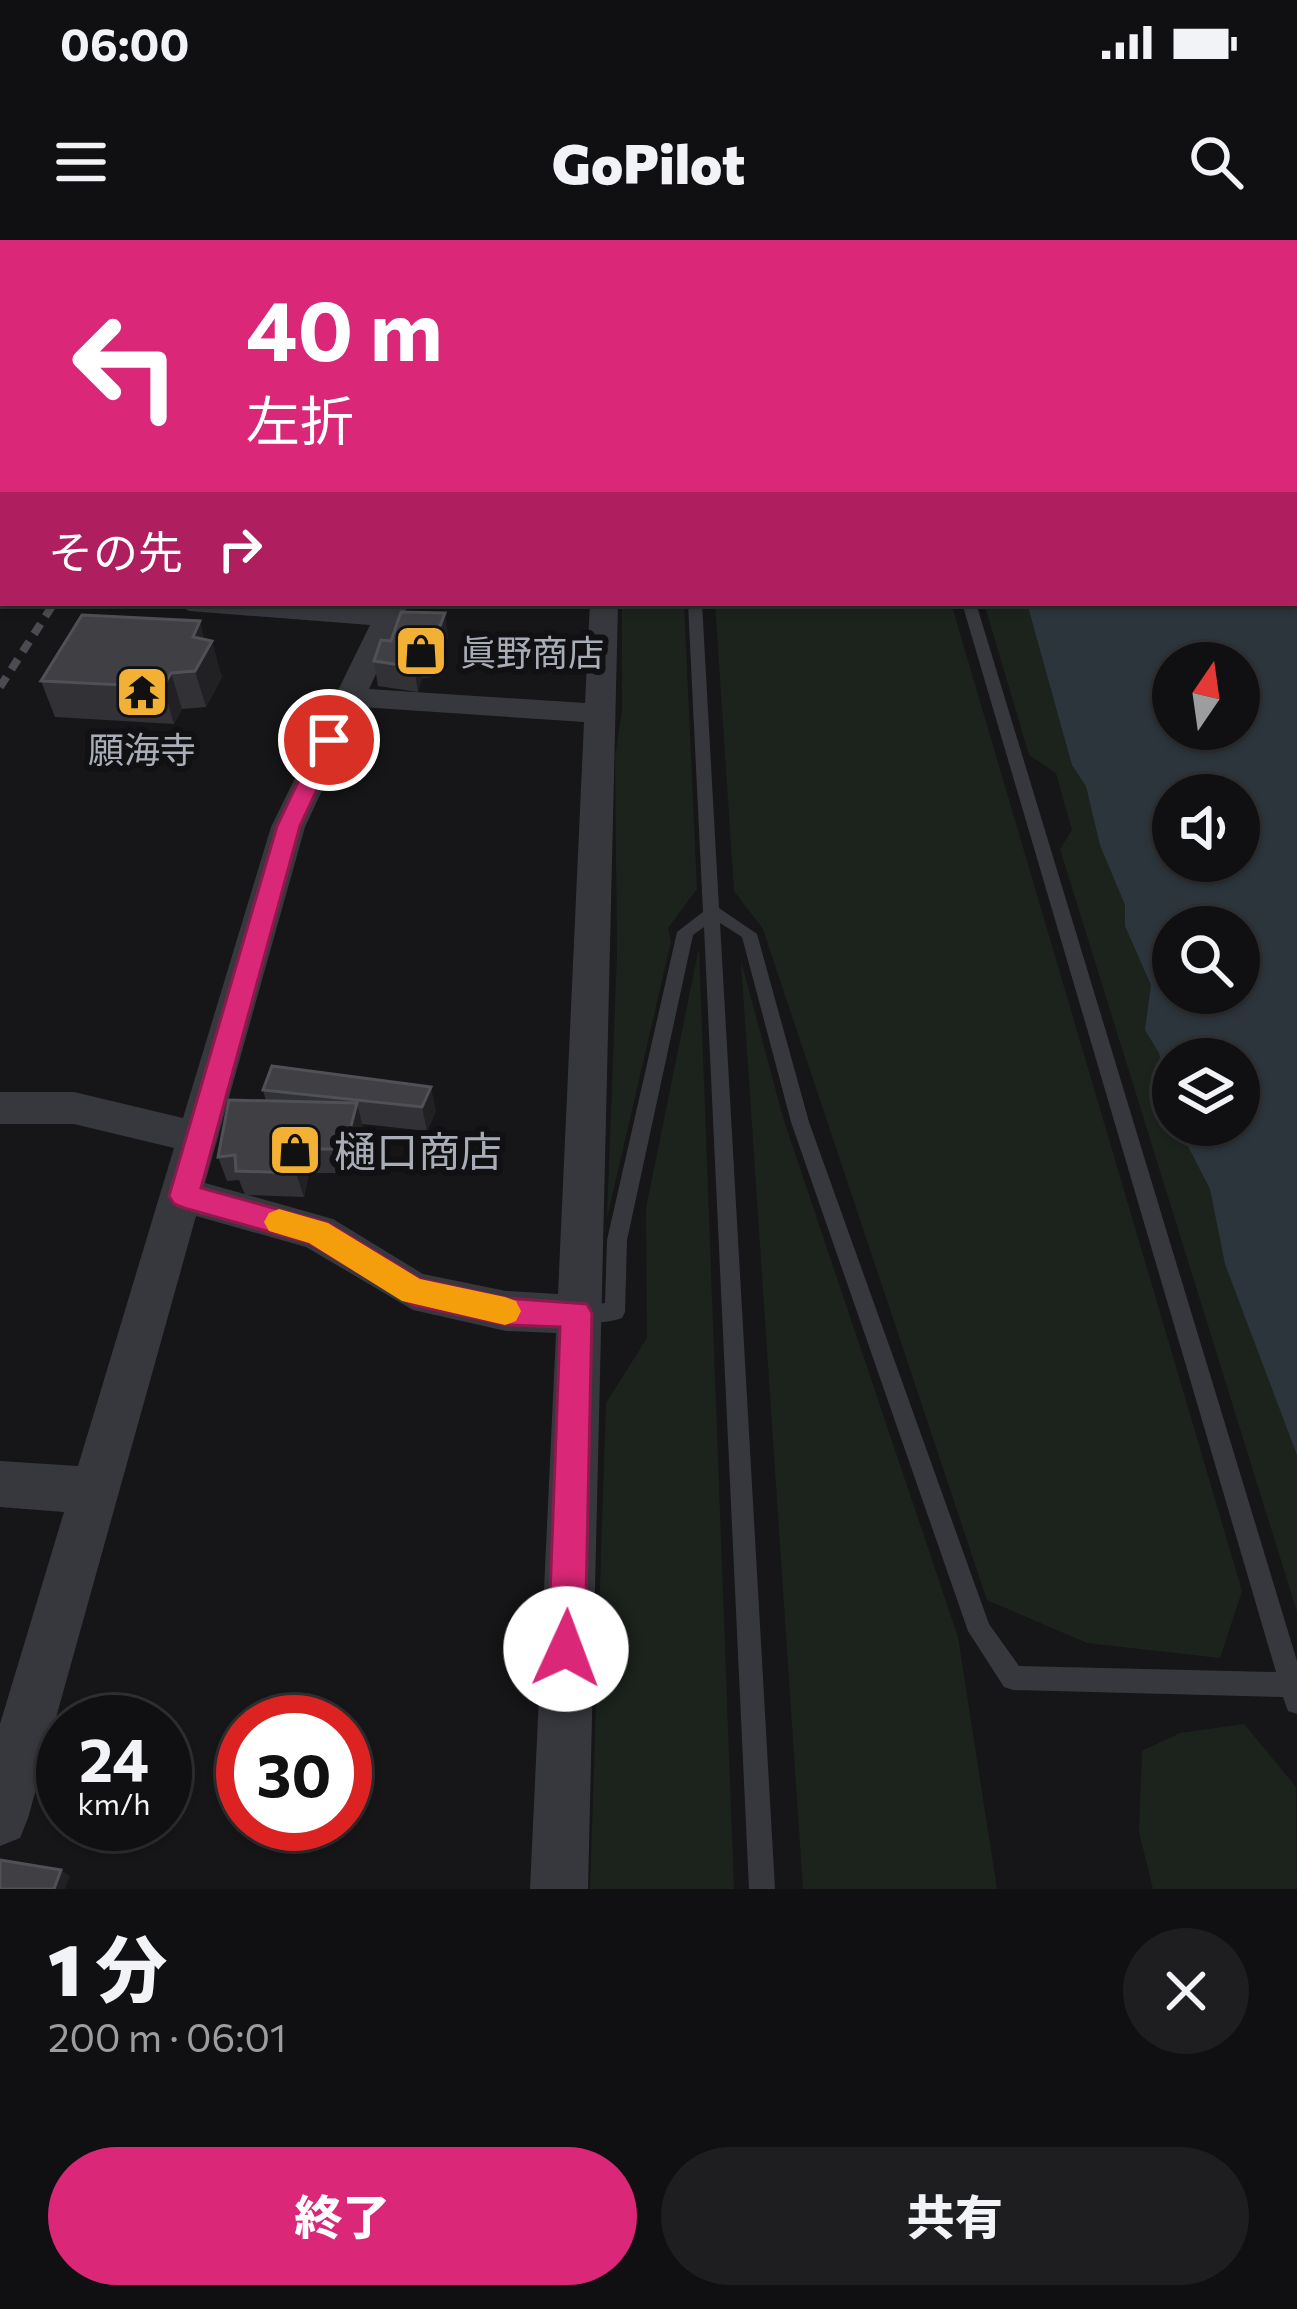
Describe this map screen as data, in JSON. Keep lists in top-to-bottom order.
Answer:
{
  "places": {
    "shop": ["眞野商店", "樋口商店"],
    "temple": ["願海寺"]
  },
  "north": "top",
  "page": {
    "status": "06:00",
    "header": "GoPilot",
    "turn": ["40 m", "左折"],
    "then": "その先",
    "speed": "24 km/h",
    "limit": "30",
    "heading": ["1 分", "200 m · 06:01"],
    "buttons": ["終了", "共有"]
  }
}
